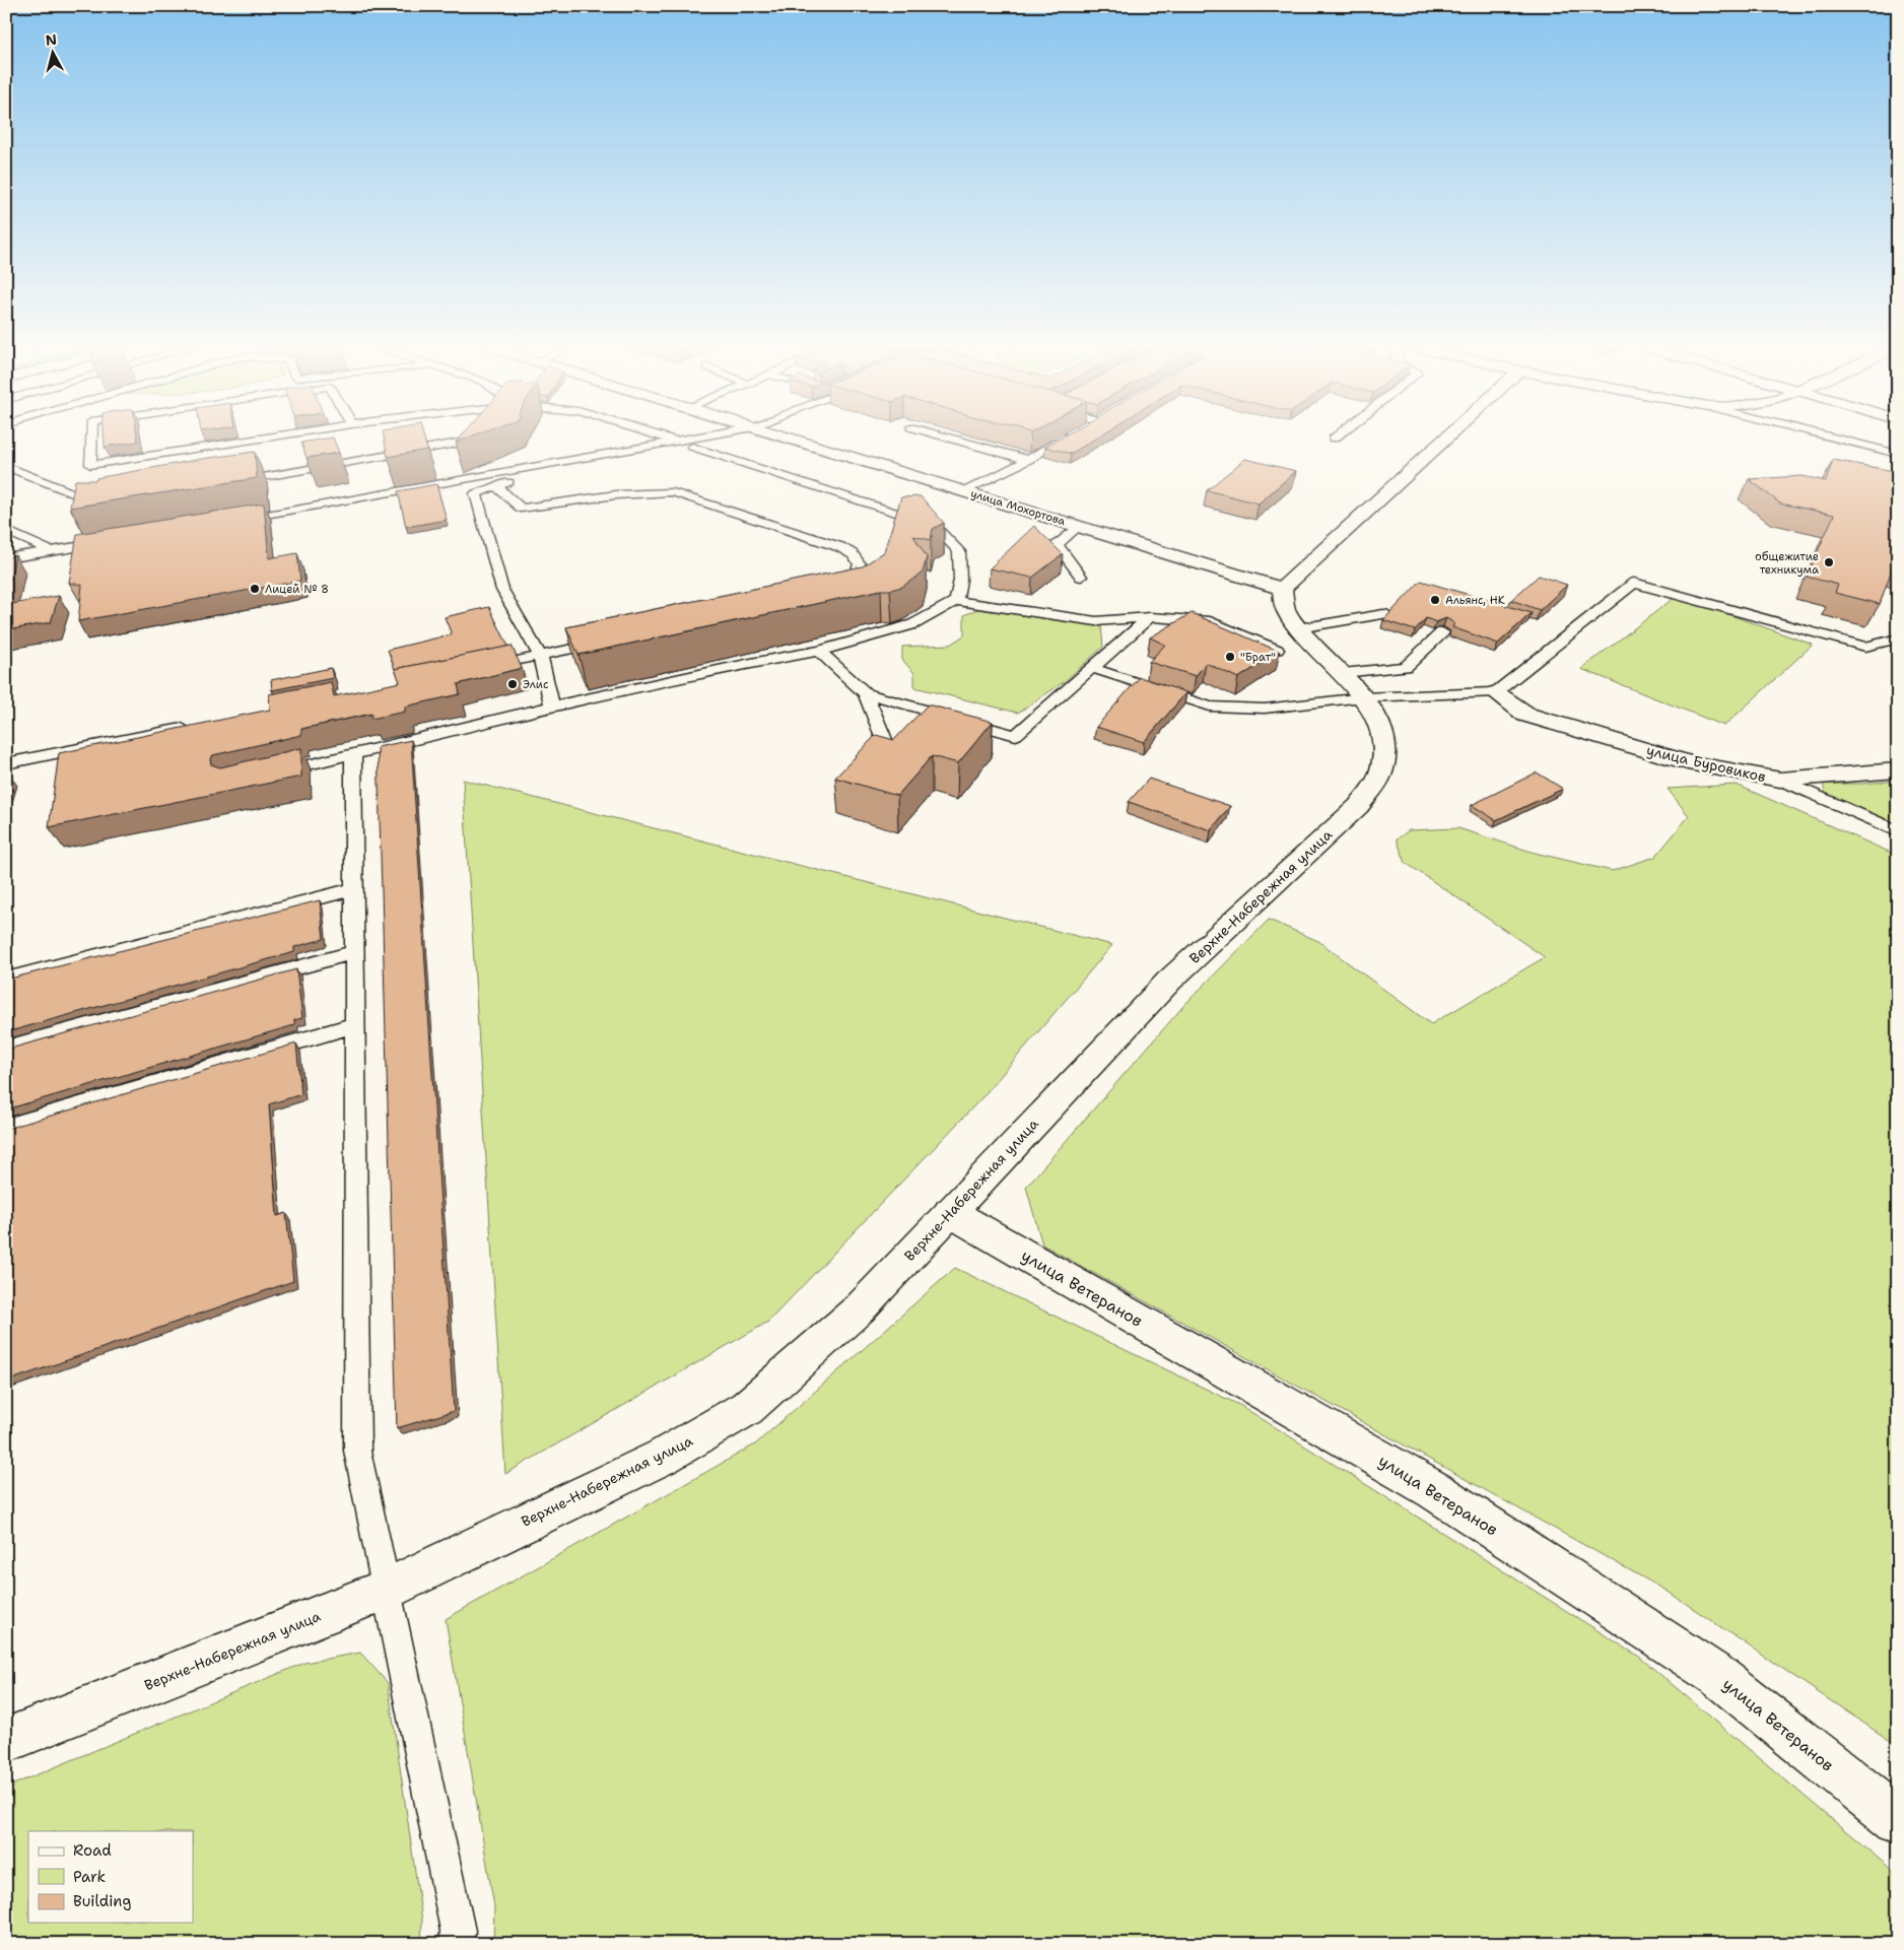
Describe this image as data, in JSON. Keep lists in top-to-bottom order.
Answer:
{
  "streets": {
    "street": [
      "улица Мохортова",
      "улица Буровиков",
      "Верхне-Набережная улица",
      "улица Ветеранов"
    ]
  },
  "crossings": [
    ["улица Мохортова", "Верхне-Набережная улица"],
    ["Верхне-Набережная улица", "улица Ветеранов"]
  ],
  "places": [
    "общежитие техникума",
    "Лицей № 8",
    "Альянс, НК",
    "\"Брат\"",
    "Элис"
  ],
  "legend": ["Road", "Park", "Building"],
  "north": "top"
}
